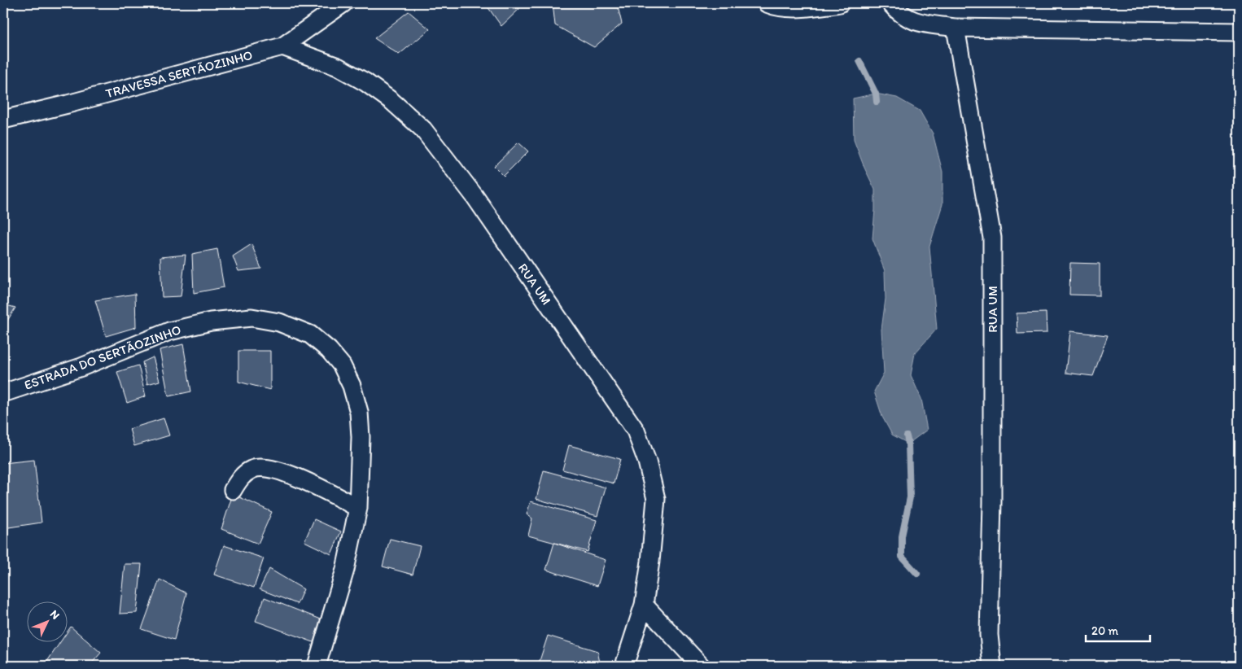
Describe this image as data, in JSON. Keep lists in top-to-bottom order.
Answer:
{
  "streets": {
    "street": ["TRAVESSA SERTÃOZINHO", "RUA UM", "ESTRADA DO SERTÃOZINHO"]
  },
  "crossings": [
    ["TRAVESSA SERTÃOZINHO", "RUA UM"]
  ],
  "scale_bar": "20 m",
  "north": "top right"
}
